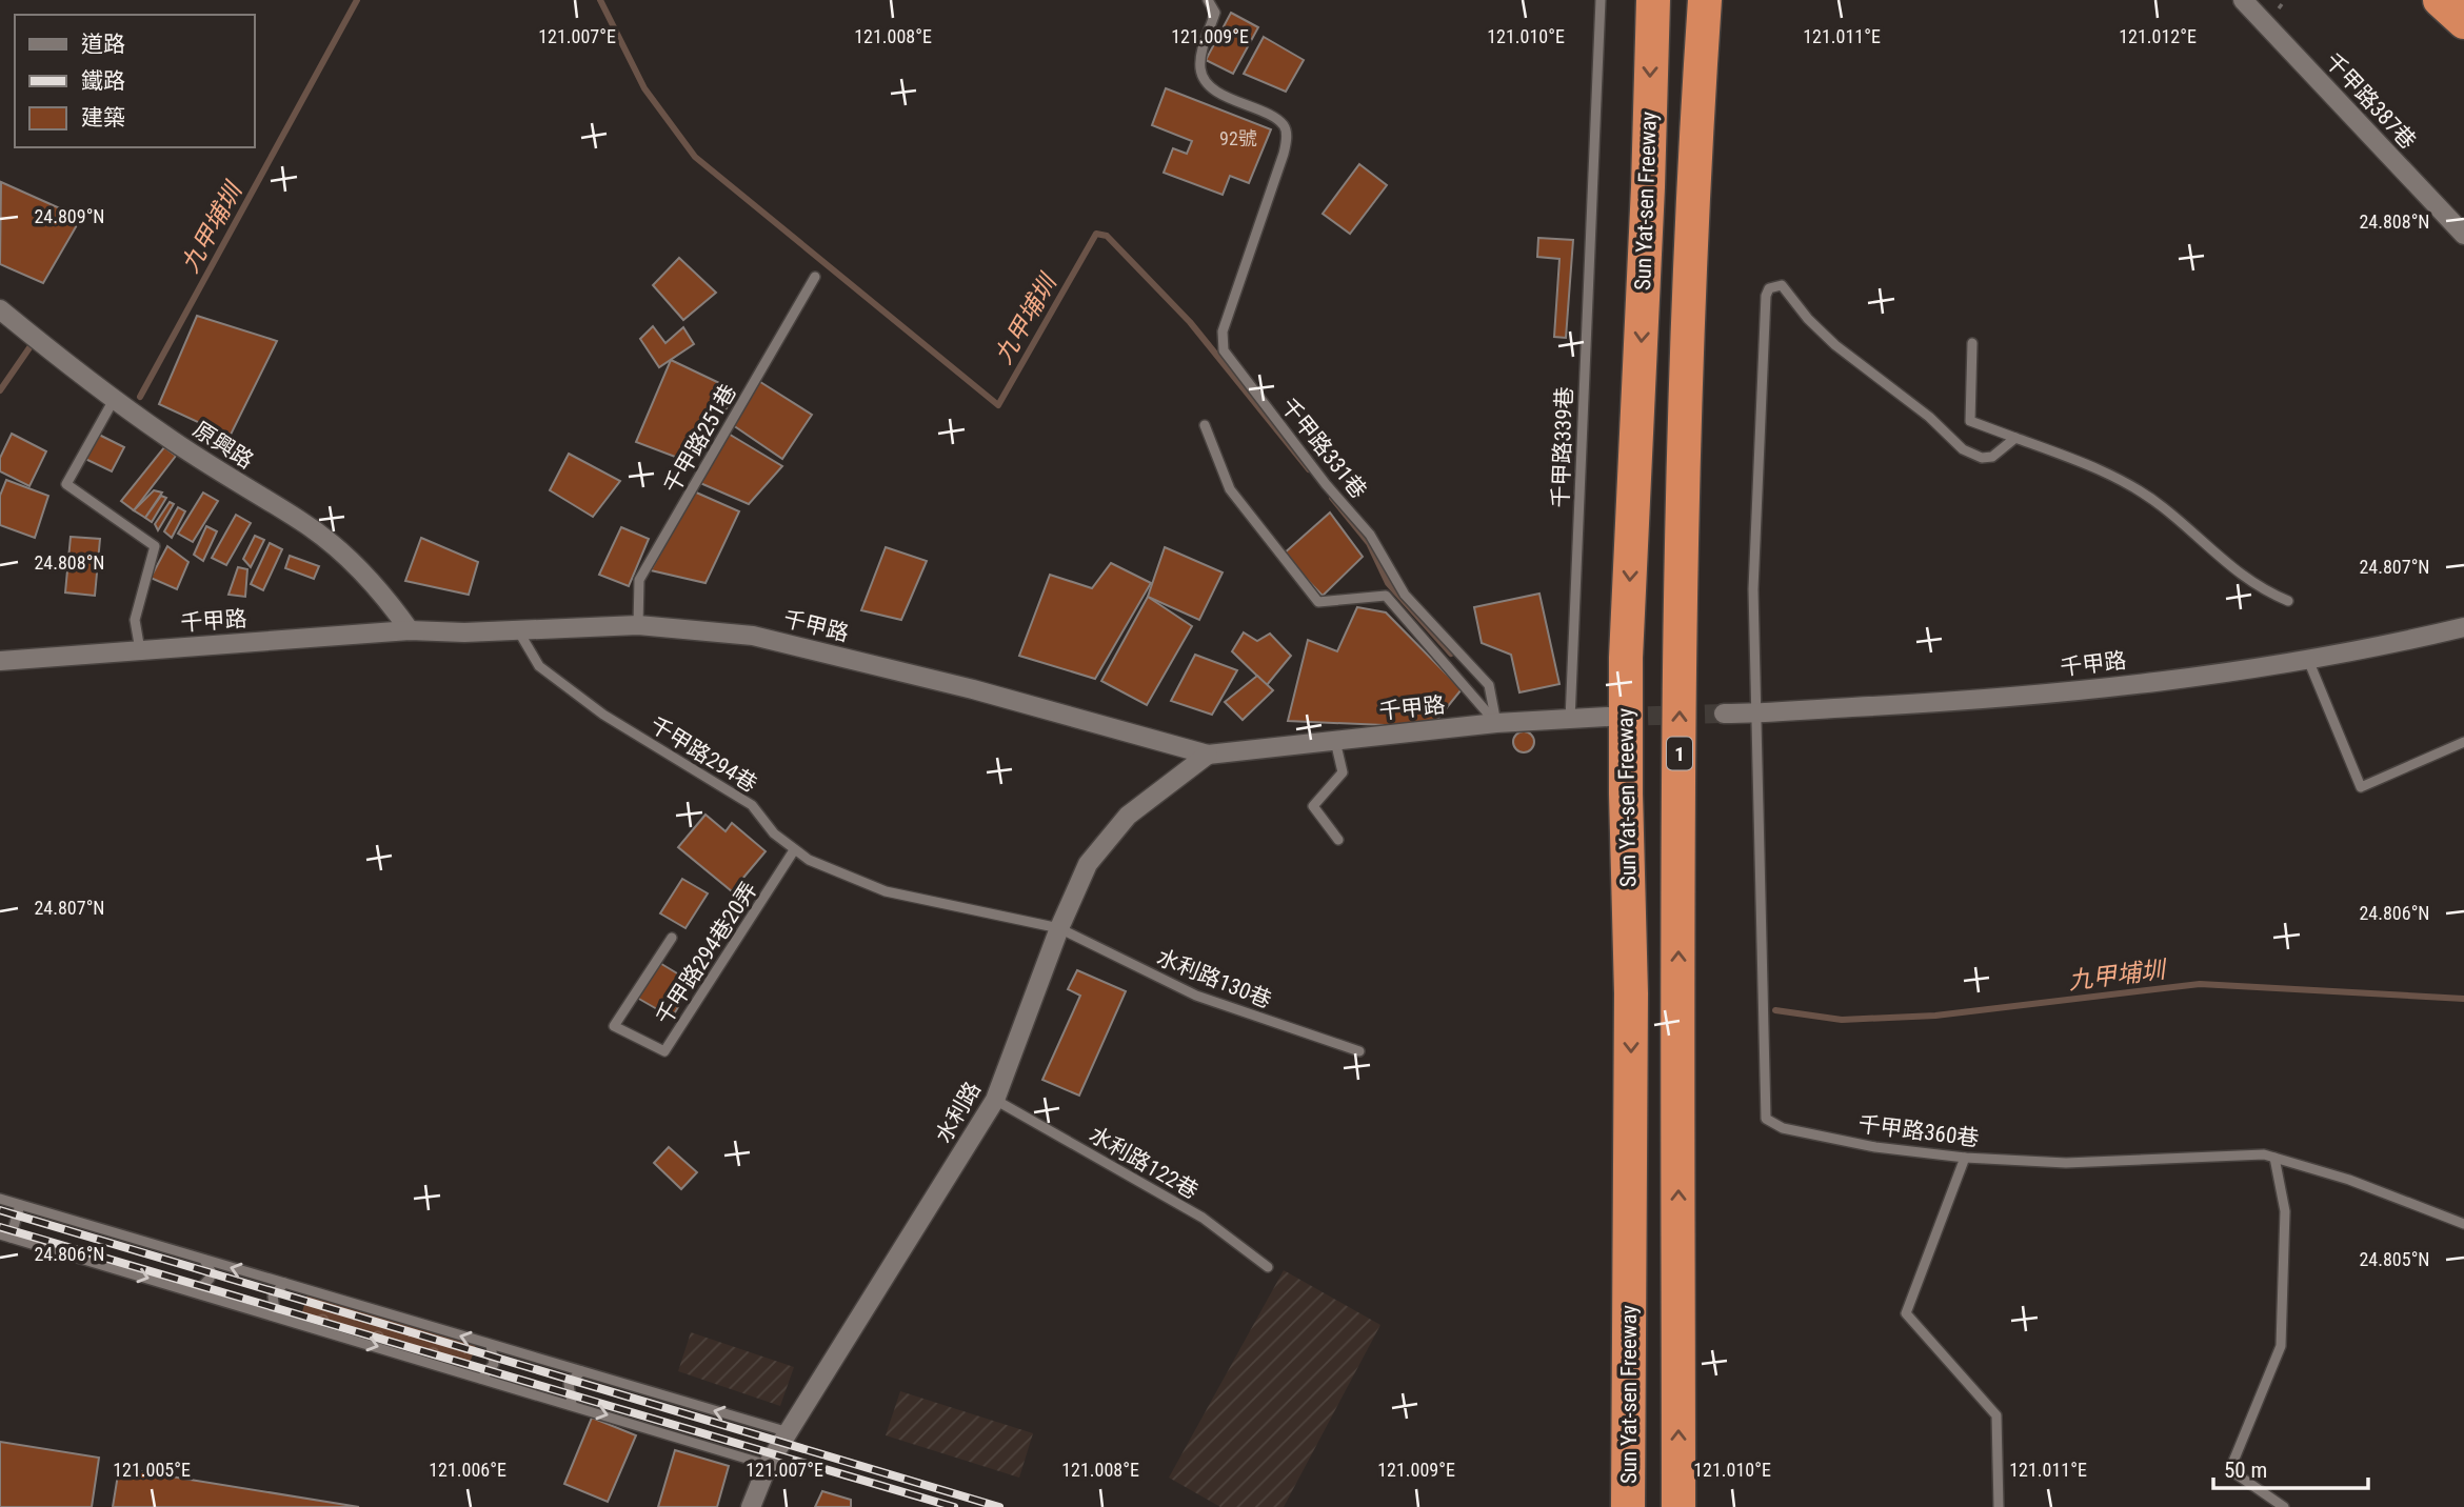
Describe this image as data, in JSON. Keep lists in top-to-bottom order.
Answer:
{
  "streets": {
    "highway": ["Sun Yat-sen Freeway", "1"],
    "street": [
      "千甲路387巷",
      "原興路",
      "千甲路",
      "水利路"
    ],
    "lane": [
      "千甲路251巷",
      "千甲路339巷",
      "千甲路331巷",
      "千甲路294巷",
      "千甲路294巷20弄",
      "水利路130巷",
      "千甲路360巷",
      "水利路122巷"
    ]
  },
  "crossings": [
    ["千甲路251巷", "千甲路"],
    ["原興路", "千甲路"],
    ["千甲路339巷", "千甲路"],
    ["千甲路331巷", "千甲路"],
    ["千甲路", "千甲路294巷"],
    ["千甲路", "水利路"],
    ["千甲路", "千甲路360巷"],
    ["千甲路294巷", "千甲路294巷20弄"],
    ["千甲路294巷", "水利路130巷"],
    ["千甲路294巷", "水利路"],
    ["水利路130巷", "水利路"],
    ["水利路", "水利路122巷"]
  ],
  "water": ["九甲埔圳"],
  "house_numbers": ["92號"],
  "legend": ["道路", "鐵路", "建築"],
  "scale_bar": "50 m",
  "coordinates": [
    "121.007°E",
    "121.008°E",
    "121.009°E",
    "121.010°E",
    "121.011°E",
    "121.012°E",
    "24.809°N",
    "24.808°N",
    "24.807°N",
    "24.806°N",
    "24.805°N",
    "121.005°E",
    "121.006°E"
  ]
}
